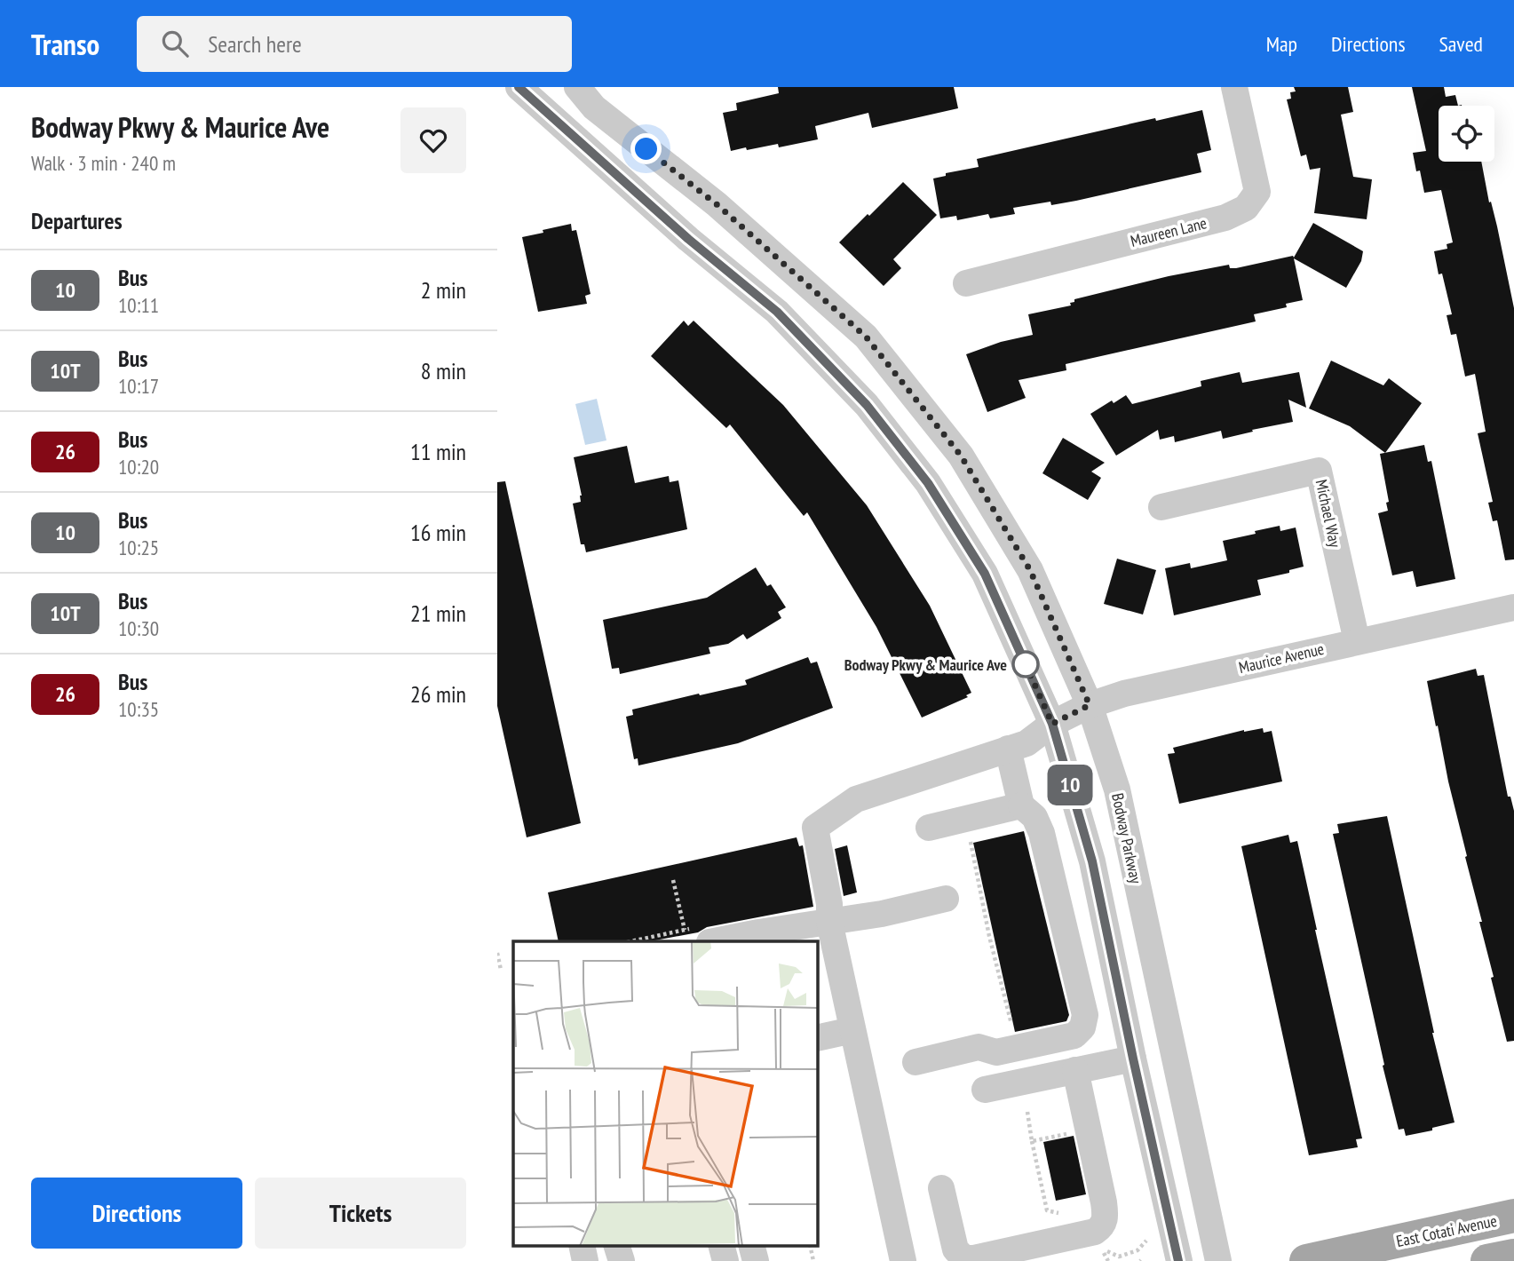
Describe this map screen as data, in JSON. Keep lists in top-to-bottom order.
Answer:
{
  "streets": {
    "main road": ["East Cotati Avenue"],
    "street": [
      "Maureen Lane",
      "Michael Way",
      "Maurice Avenue",
      "Bodway Parkway"
    ]
  },
  "crossings": [
    ["Michael Way", "Maurice Avenue"],
    ["Maurice Avenue", "Bodway Parkway"]
  ],
  "places": ["Bodway Pkwy & Maurice Ave"],
  "lines": ["bus line 10"],
  "page": {
    "header": "Transo",
    "search": "Search here",
    "nav": ["Map", "Directions", "Saved"],
    "heading": [
      ["Bodway Pkwy & Maurice Ave", "Walk · 3 min · 240 m"],
      "Departures"
    ],
    "on_map": "10",
    "list": [
      {
        "mark": "10",
        "name": "Bus",
        "note": "10:11",
        "value": "2 min"
      },
      {
        "mark": "10T",
        "name": "Bus",
        "note": "10:17",
        "value": "8 min"
      },
      {
        "mark": "26",
        "name": "Bus",
        "note": "10:20",
        "value": "11 min"
      },
      {
        "mark": "10",
        "name": "Bus",
        "note": "10:25",
        "value": "16 min"
      },
      {
        "mark": "10T",
        "name": "Bus",
        "note": "10:30",
        "value": "21 min"
      },
      {
        "mark": "26",
        "name": "Bus",
        "note": "10:35",
        "value": "26 min"
      }
    ],
    "buttons": ["Directions", "Tickets"]
  }
}
